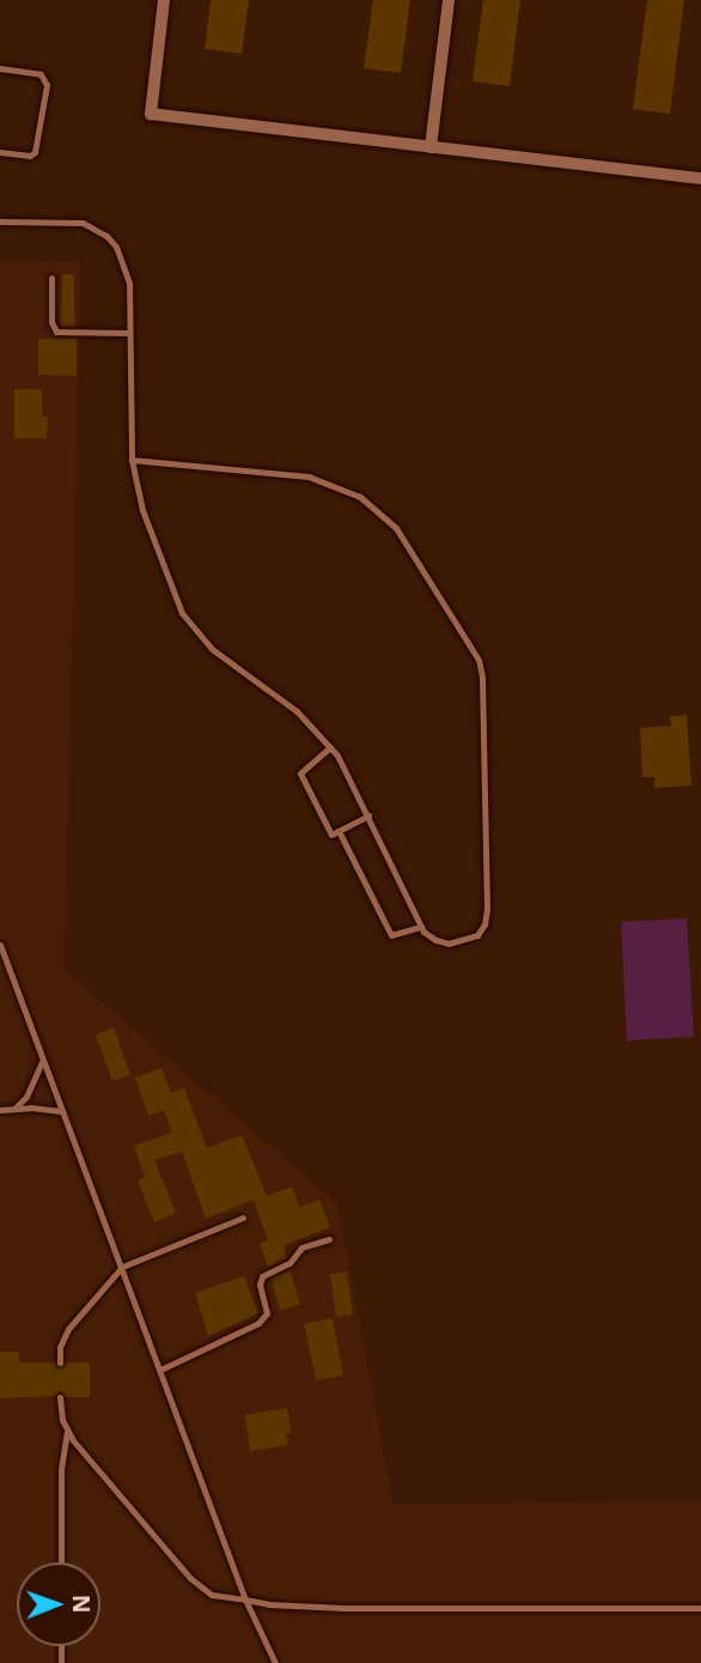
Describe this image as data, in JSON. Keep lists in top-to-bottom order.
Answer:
{
  "north": "right"
}
